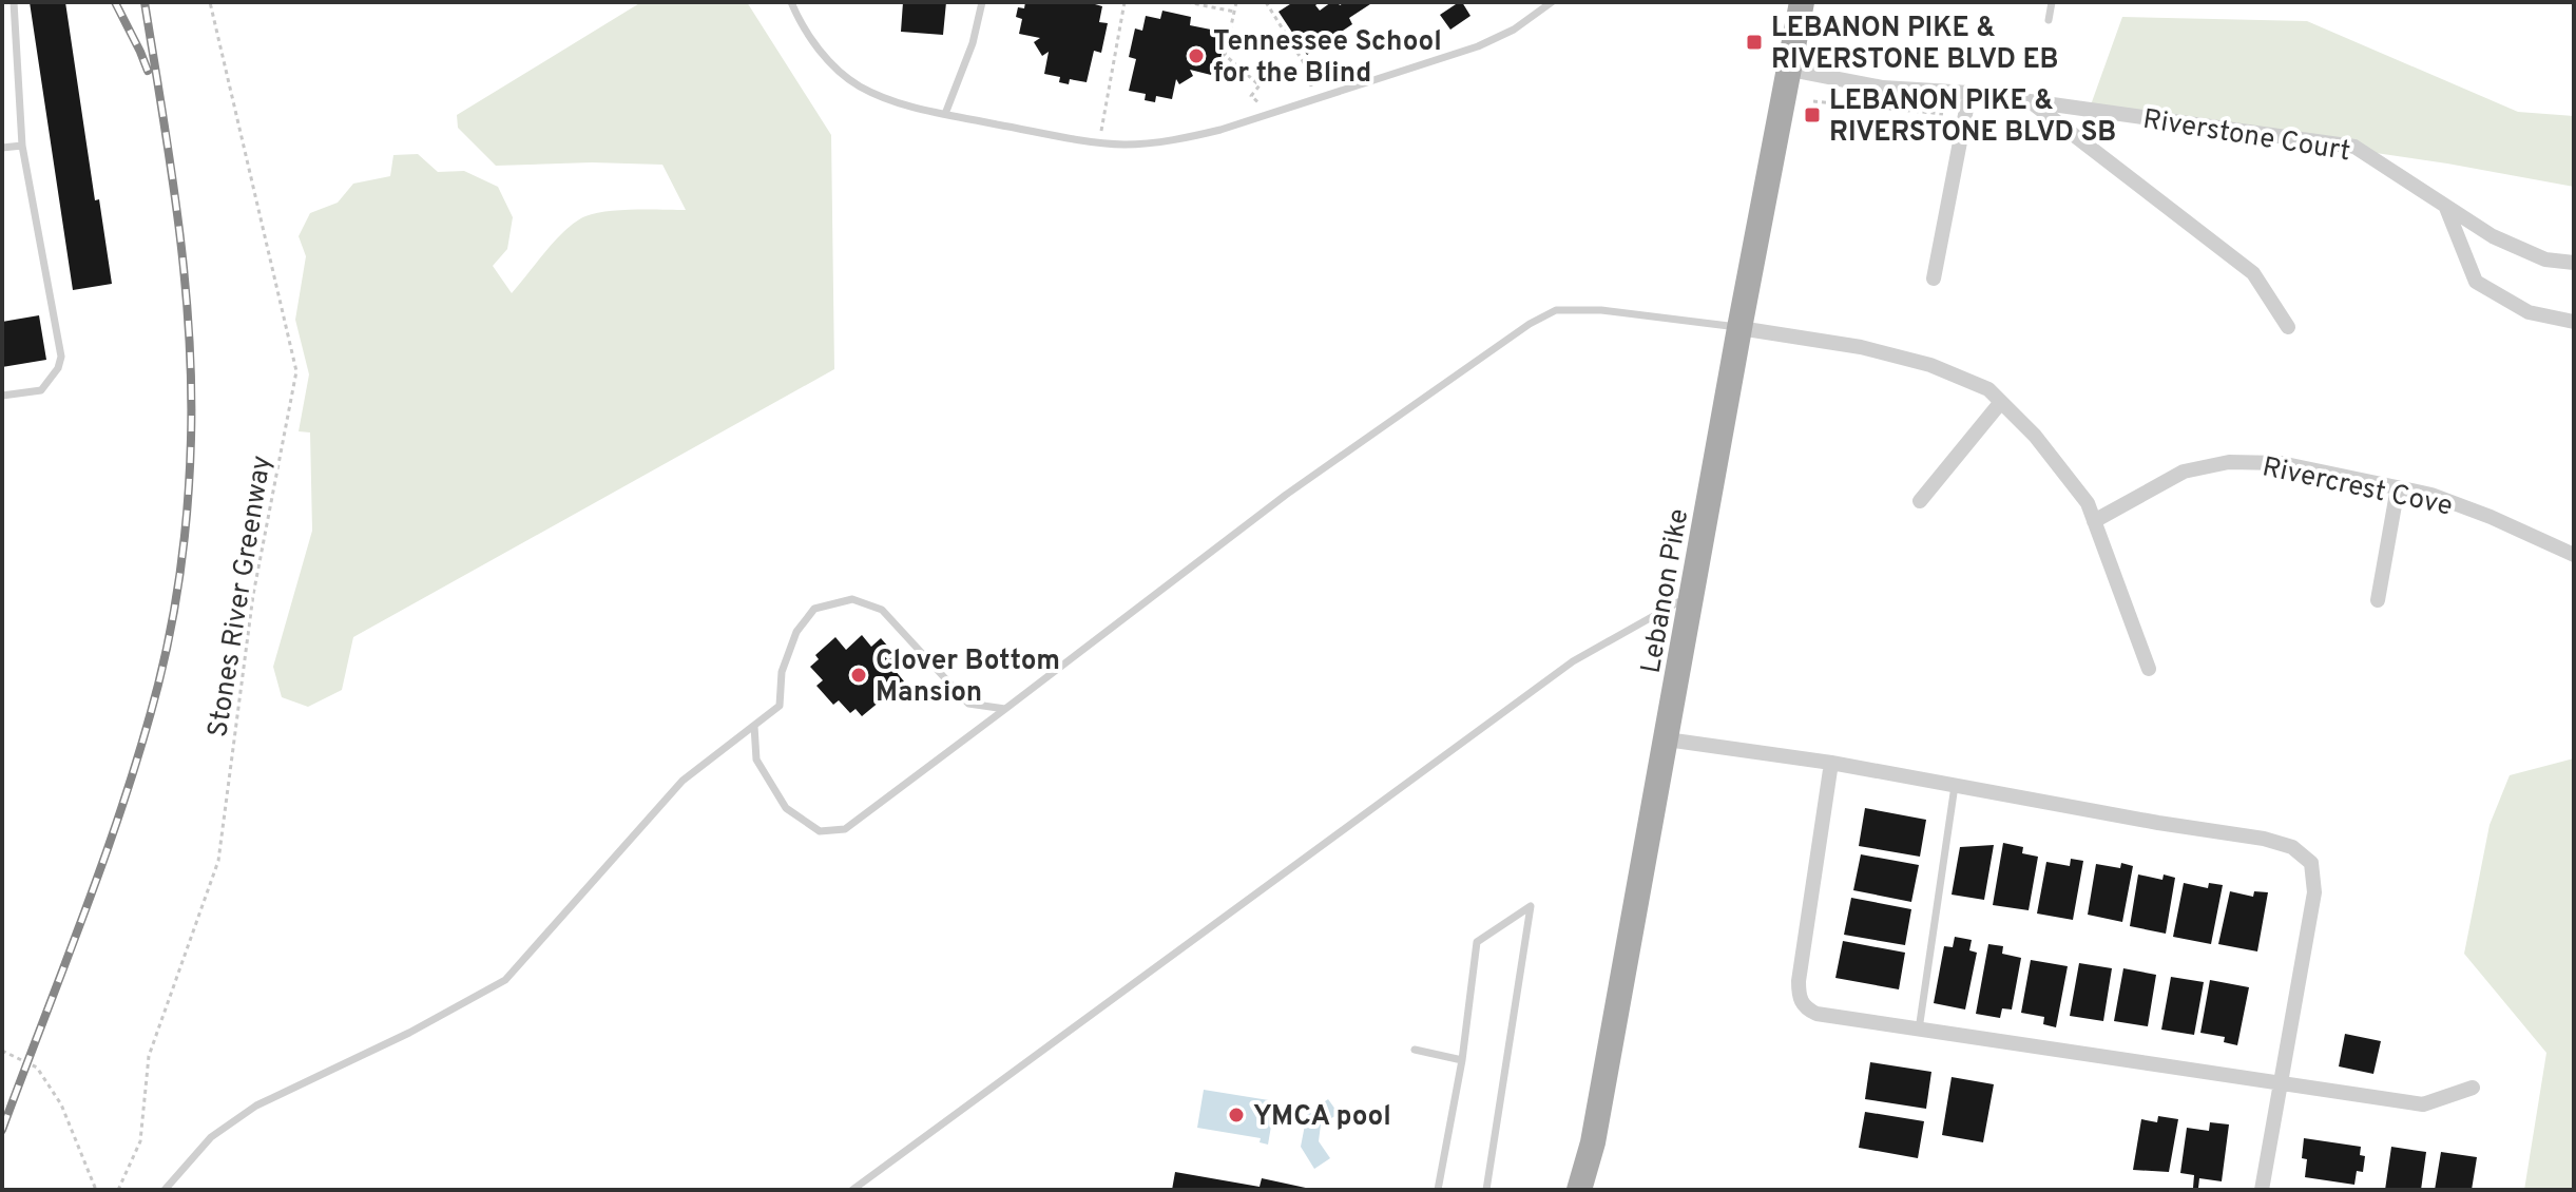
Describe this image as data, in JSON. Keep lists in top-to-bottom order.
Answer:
{
  "streets": {
    "main road": ["Lebanon Pike"],
    "street": ["Riverstone Court", "Rivercrest Cove"],
    "path": ["Stones River Greenway"]
  },
  "crossings": [
    ["Riverstone Court", "Lebanon Pike"]
  ],
  "places": {
    "transit": ["LEBANON PIKE & RIVERSTONE BLVD EB", "LEBANON PIKE & RIVERSTONE BLVD SB"],
    "other": ["Tennessee School for the Blind", "Clover Bottom Mansion", "YMCA pool"]
  }
}
